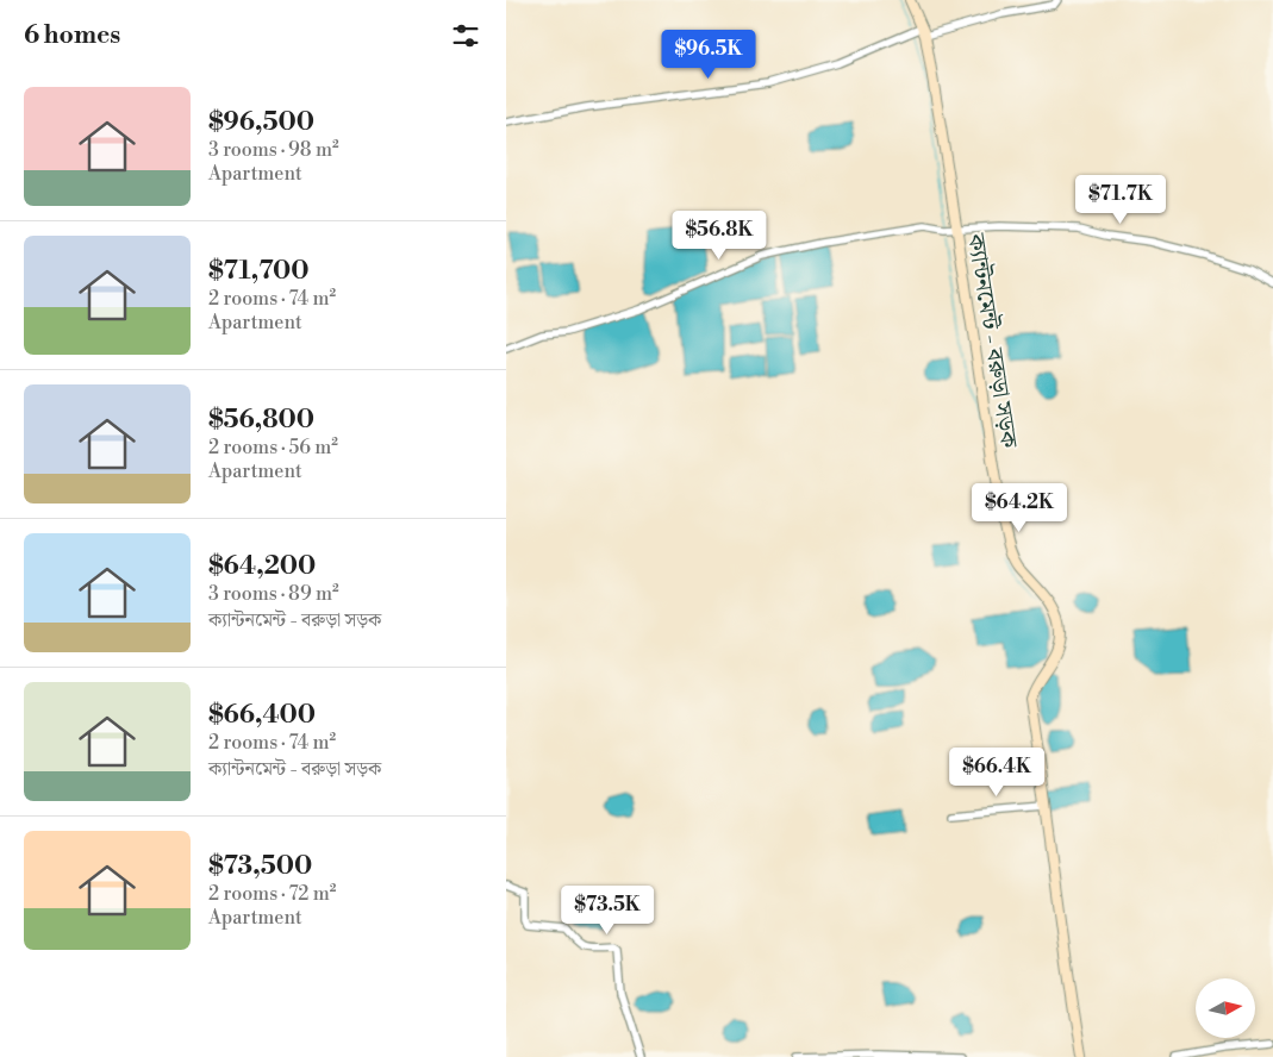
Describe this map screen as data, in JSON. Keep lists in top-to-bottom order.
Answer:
{
  "streets": {
    "main road": ["ক্যান্টনমেন্ট - বরুড়া সড়ক"]
  },
  "north": "right",
  "page": {
    "heading": "6 homes",
    "price": [
      "$96.5K",
      "$71.7K",
      "$56.8K",
      "$64.2K",
      "$66.4K",
      "$73.5K"
    ],
    "list": [
      {
        "name": "$96,500",
        "note": "3 rooms · 98 m² · Apartment"
      },
      {
        "name": "$71,700",
        "note": "2 rooms · 74 m² · Apartment"
      },
      {
        "name": "$56,800",
        "note": "2 rooms · 56 m² · Apartment"
      },
      {
        "name": "$64,200",
        "note": "3 rooms · 89 m² · ক্যান্টনমেন্ট - বরুড়া সড়ক"
      },
      {
        "name": "$66,400",
        "note": "2 rooms · 74 m² · ক্যান্টনমেন্ট - বরুড়া সড়ক"
      },
      {
        "name": "$73,500",
        "note": "2 rooms · 72 m² · Apartment"
      }
    ]
  }
}
